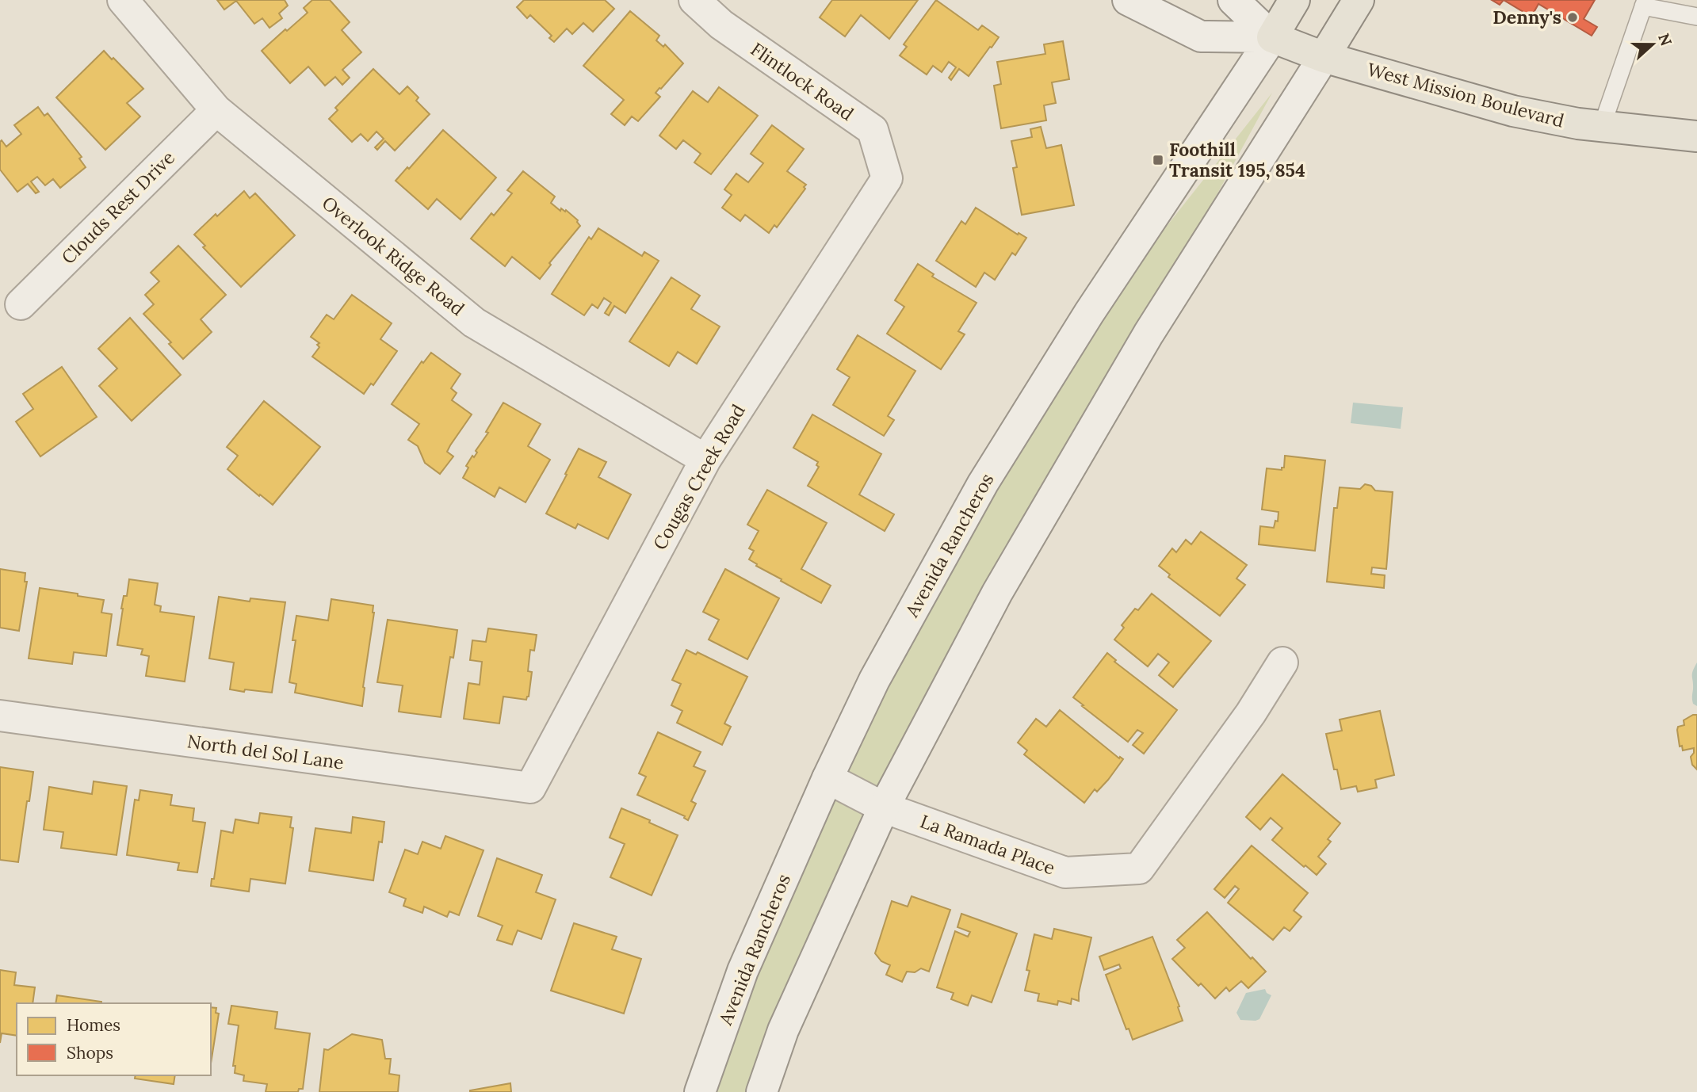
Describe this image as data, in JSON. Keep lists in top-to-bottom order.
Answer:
{
  "streets": {
    "main road": ["West Mission Boulevard"],
    "street": [
      "Flintlock Road",
      "Clouds Rest Drive",
      "Overlook Ridge Road",
      "Cougas Creek Road",
      "Avenida Rancheros",
      "North del Sol Lane",
      "La Ramada Place"
    ]
  },
  "crossings": [
    ["Flintlock Road", "Cougas Creek Road"],
    ["West Mission Boulevard", "Avenida Rancheros"],
    ["Clouds Rest Drive", "Overlook Ridge Road"],
    ["Overlook Ridge Road", "Cougas Creek Road"],
    ["Cougas Creek Road", "North del Sol Lane"],
    ["Avenida Rancheros", "La Ramada Place"]
  ],
  "places": {
    "other": ["Denny's"],
    "transit": ["Foothill Transit 195, 854"]
  },
  "legend": ["Homes", "Shops"],
  "north": "right"
}
